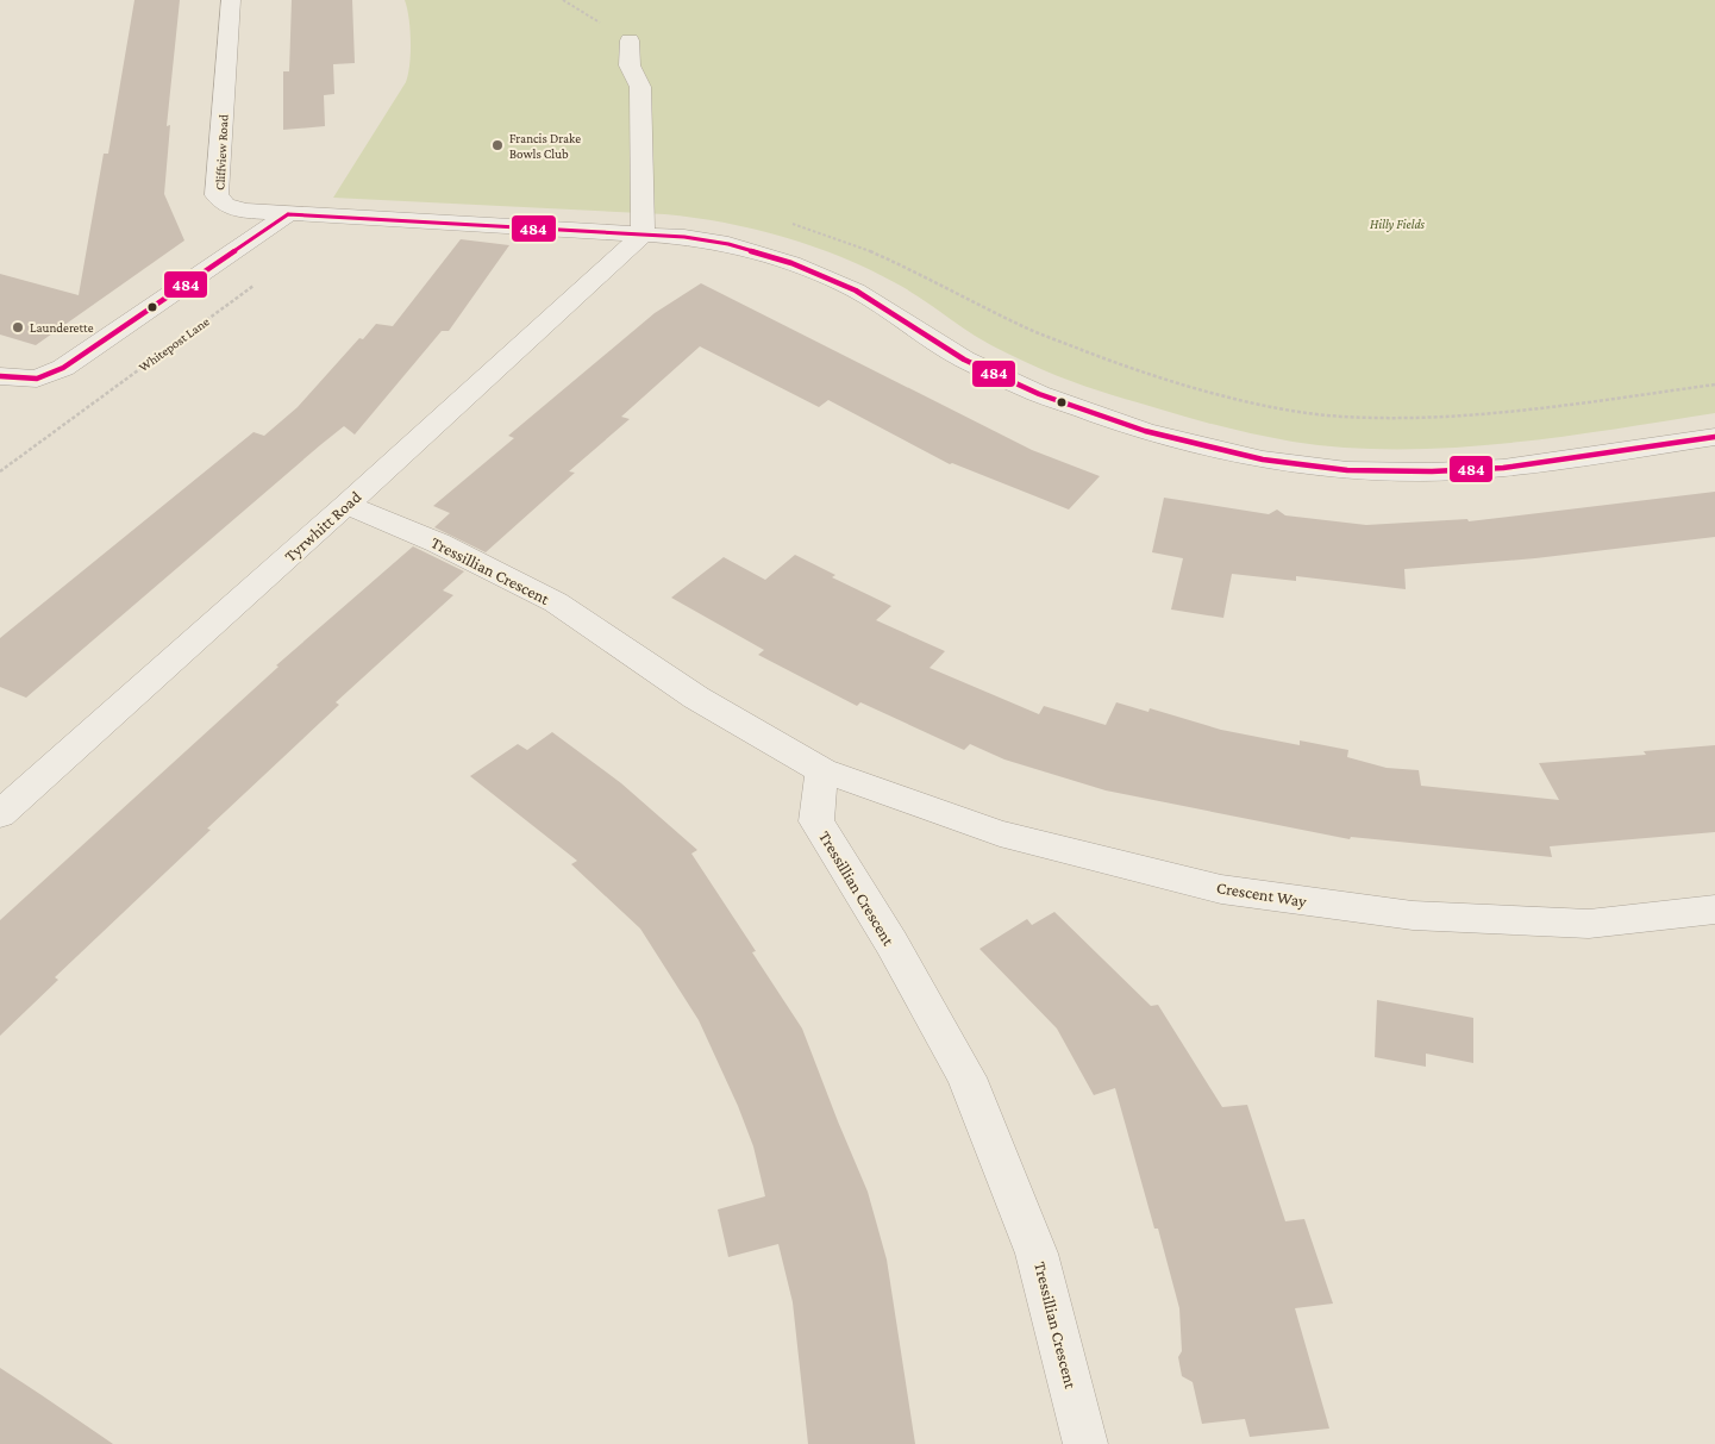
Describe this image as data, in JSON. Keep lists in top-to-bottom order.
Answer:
{
  "streets": {
    "street": [
      "Cliffview Road",
      "Tyrwhitt Road",
      "Tressillian Crescent",
      "Crescent Way"
    ],
    "path": ["Whitepost Lane"]
  },
  "crossings": [
    ["Cliffview Road", "Tyrwhitt Road"],
    ["Tyrwhitt Road", "Tressillian Crescent"],
    ["Tressillian Crescent", "Crescent Way"]
  ],
  "parks": ["Hilly Fields"],
  "places": ["Francis Drake Bowls Club", "Launderette"],
  "lines": ["transit line 484"]
}
